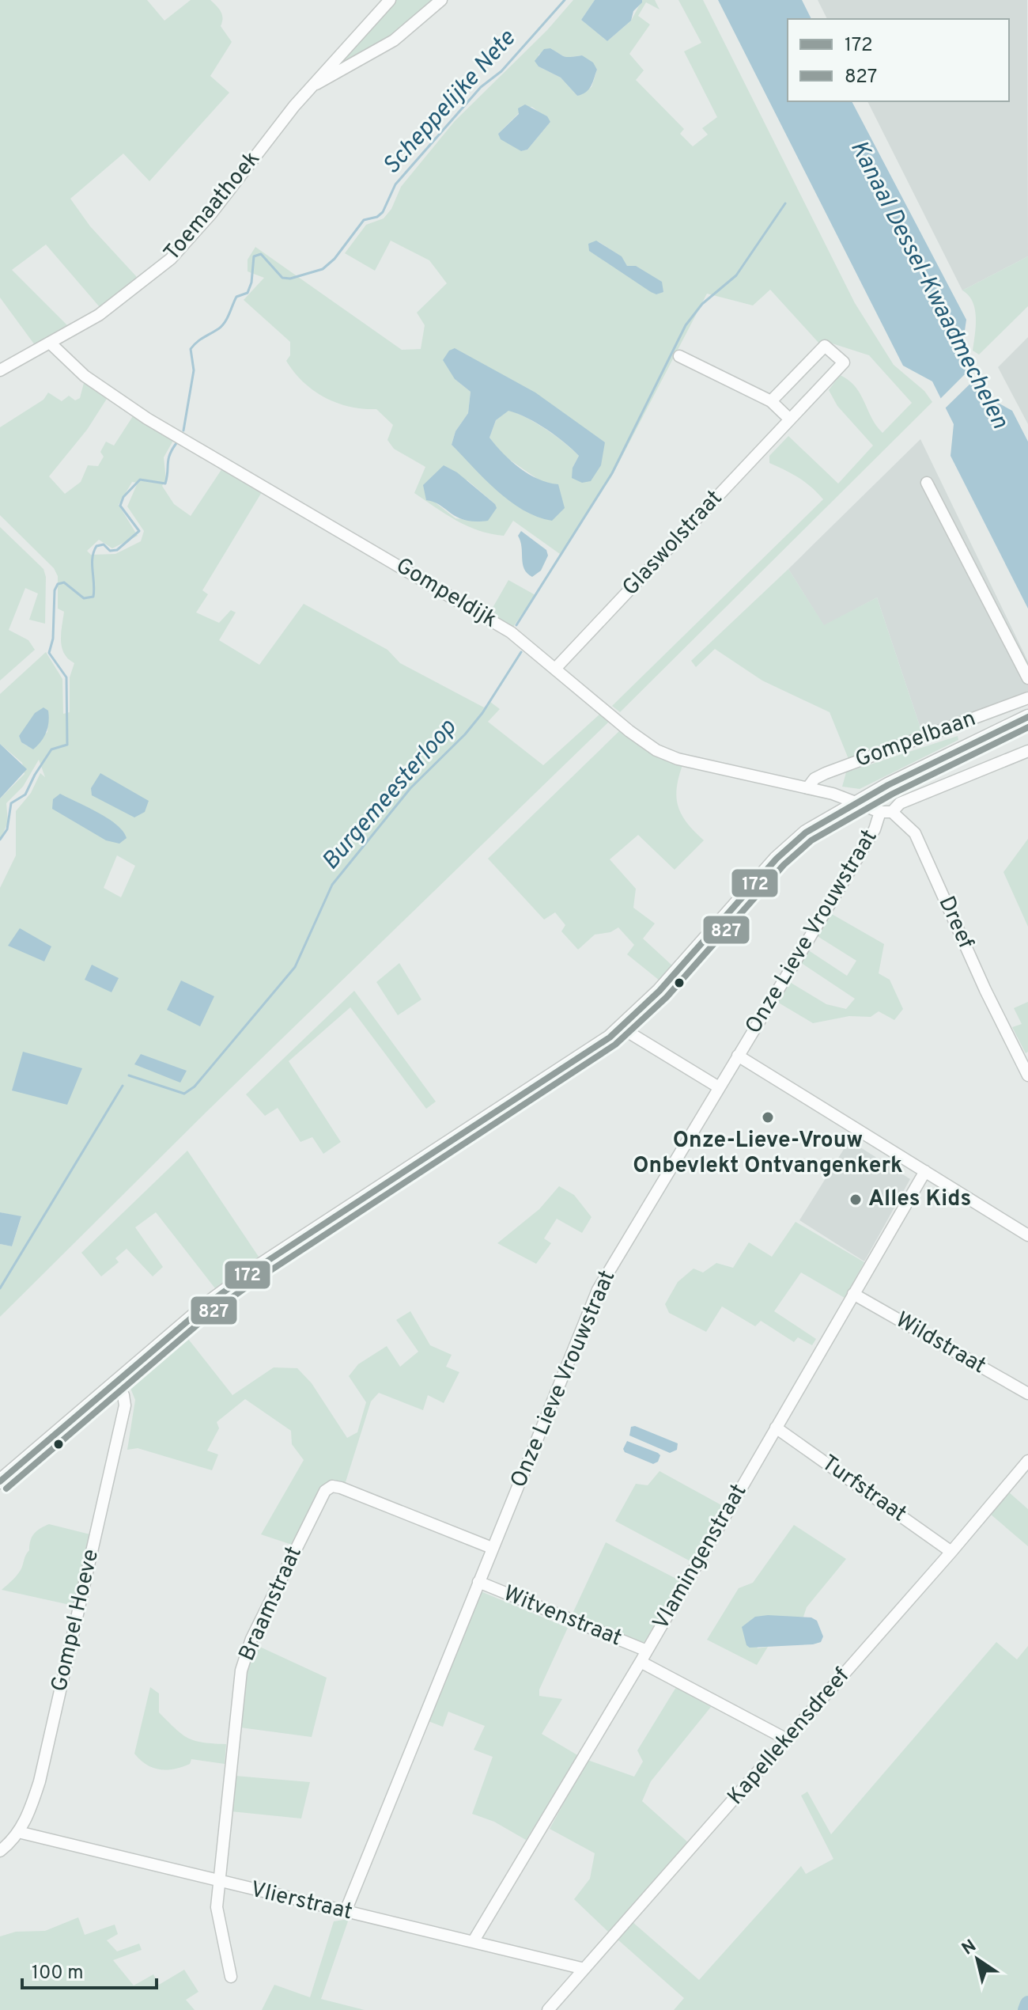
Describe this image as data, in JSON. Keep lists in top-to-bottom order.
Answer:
{
  "streets": {
    "street": [
      "Toemaathoek",
      "Glaswolstraat",
      "Gompeldijk",
      "Gompelbaan",
      "Dreef",
      "Onze Lieve Vrouwstraat",
      "Wildstraat",
      "Turfstraat",
      "Vlamingenstraat",
      "Braamstraat",
      "Witvenstraat",
      "Gompel Hoeve",
      "Kapellekensdreef",
      "Vlierstraat"
    ]
  },
  "crossings": [
    ["Toemaathoek", "Gompeldijk"],
    ["Glaswolstraat", "Gompeldijk"],
    ["Gompeldijk", "Gompelbaan"],
    ["Gompeldijk", "Dreef"],
    ["Gompelbaan", "Dreef"],
    ["Gompelbaan", "Gompel Hoeve"],
    ["Dreef", "Onze Lieve Vrouwstraat"],
    ["Onze Lieve Vrouwstraat", "Braamstraat"],
    ["Onze Lieve Vrouwstraat", "Witvenstraat"],
    ["Onze Lieve Vrouwstraat", "Vlierstraat"],
    ["Wildstraat", "Vlamingenstraat"],
    ["Turfstraat", "Vlamingenstraat"],
    ["Turfstraat", "Kapellekensdreef"],
    ["Vlamingenstraat", "Witvenstraat"],
    ["Vlamingenstraat", "Vlierstraat"],
    ["Braamstraat", "Vlierstraat"],
    ["Witvenstraat", "Kapellekensdreef"],
    ["Gompel Hoeve", "Vlierstraat"],
    ["Kapellekensdreef", "Vlierstraat"]
  ],
  "water": ["Scheppelijke Nete", "Kanaal Dessel-Kwaadmechelen", "Burgemeesterloop"],
  "places": ["Onze-Lieve-Vrouw Onbevlekt Ontvangenkerk", "Alles Kids"],
  "lines": ["transit line 172", "transit line 827"],
  "legend": ["172", "827"],
  "scale_bar": "100 m",
  "north": "top left"
}
